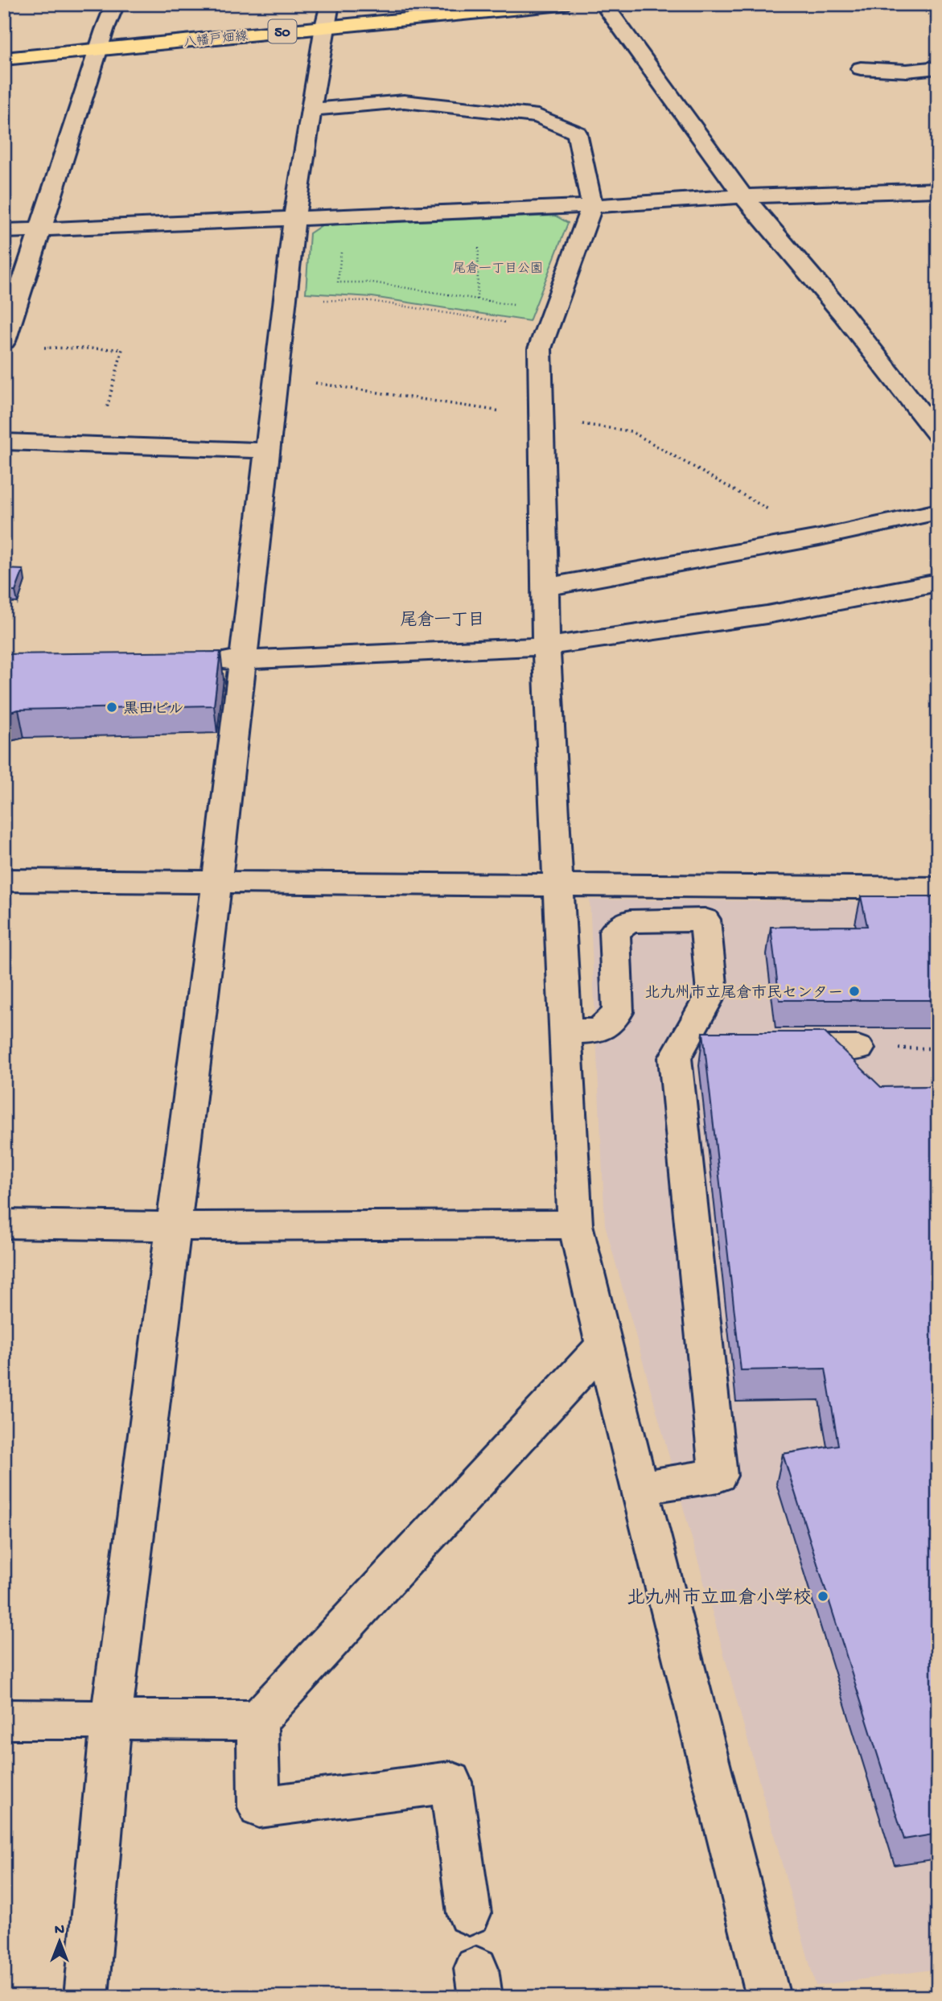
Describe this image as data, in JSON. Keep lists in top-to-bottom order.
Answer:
{
  "streets": {
    "main road": ["50", "八幡戸畑線"]
  },
  "districts": ["尾倉一丁目"],
  "parks": ["尾倉一丁目公園"],
  "places": ["黒田ビル", "北九州市立尾倉市民センター", "北九州市立皿倉小学校"],
  "north": "top"
}
